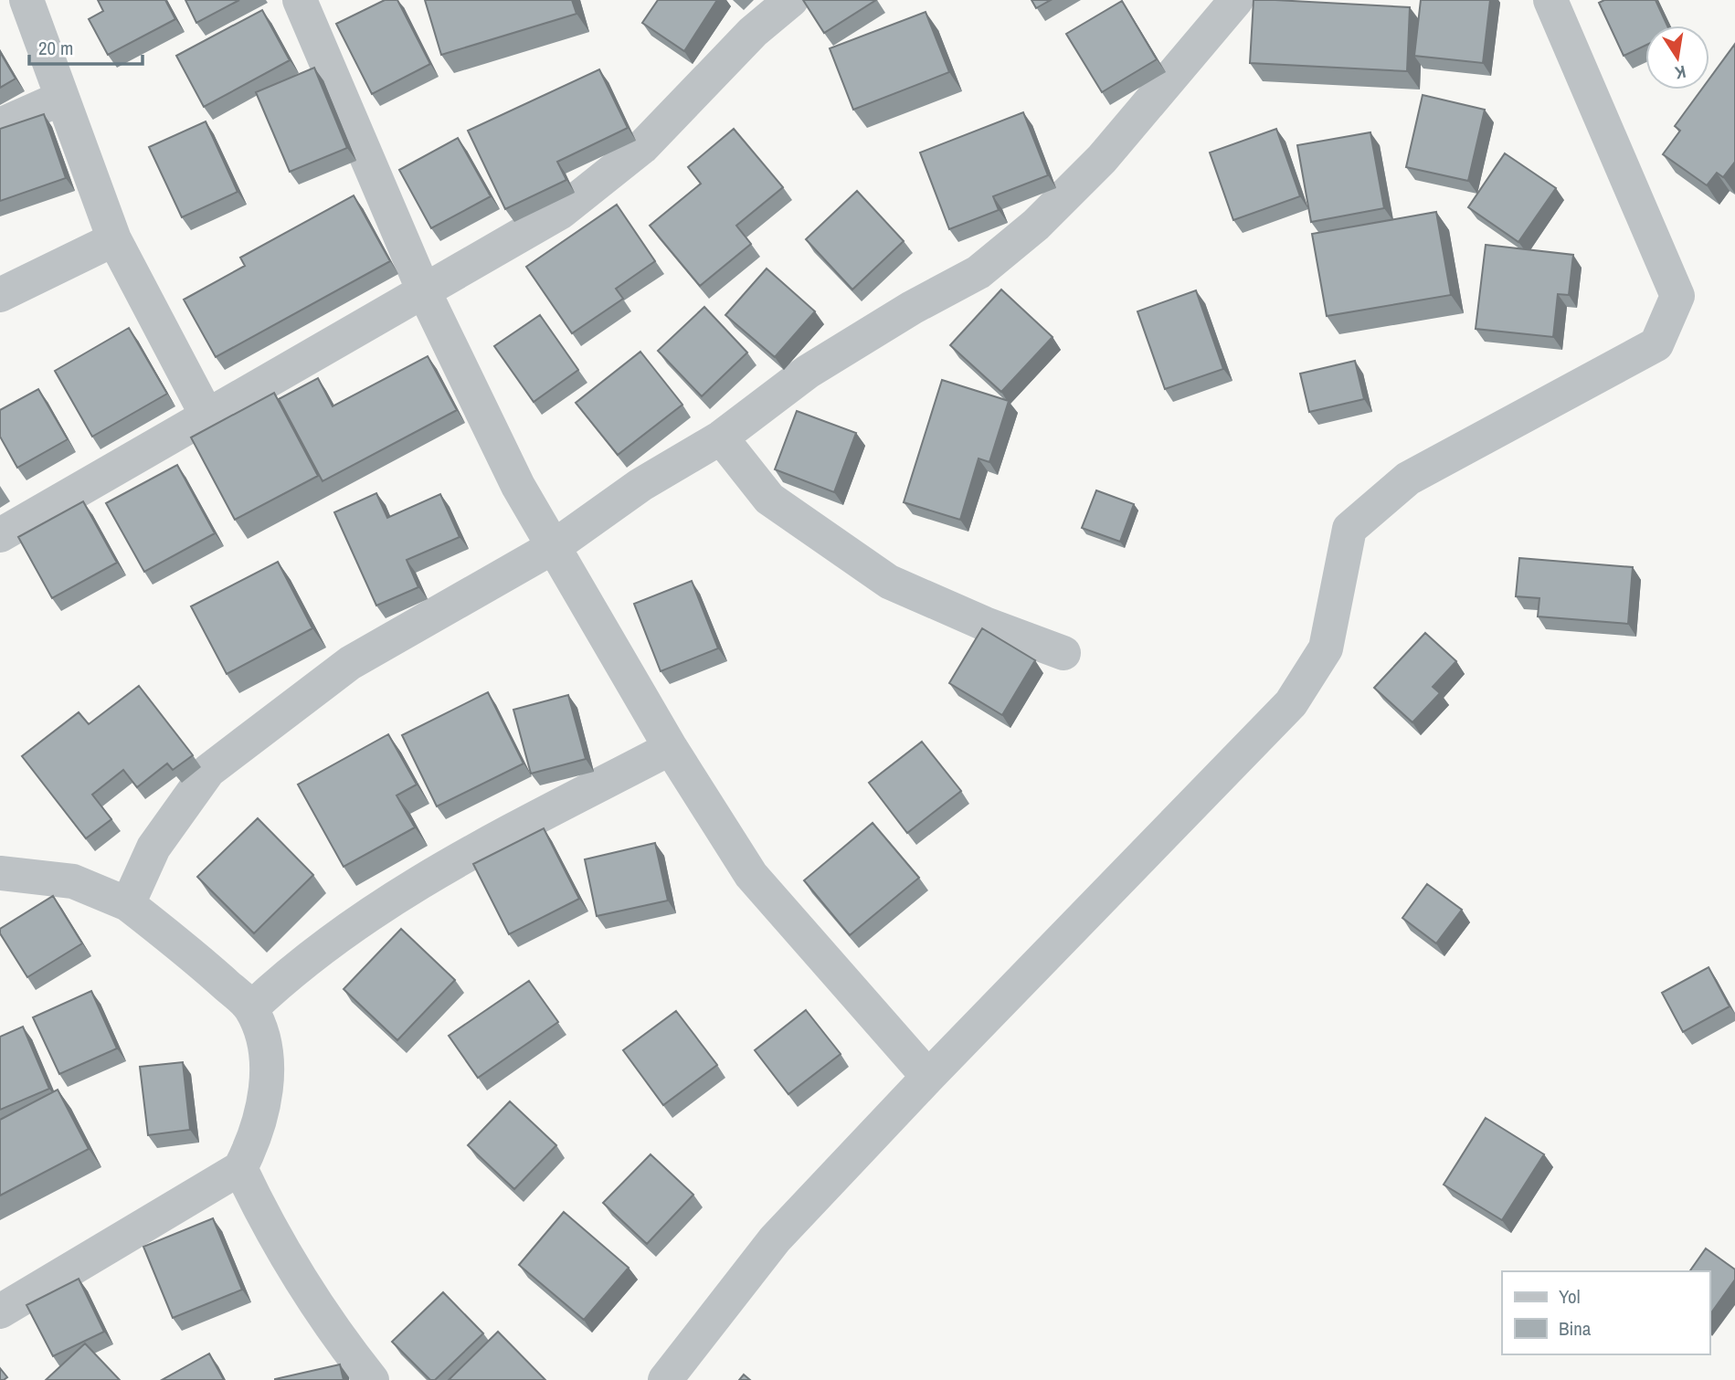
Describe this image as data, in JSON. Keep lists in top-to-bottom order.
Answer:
{
  "legend": ["Yol", "Bina"],
  "scale_bar": "20 m",
  "north": "bottom"
}
